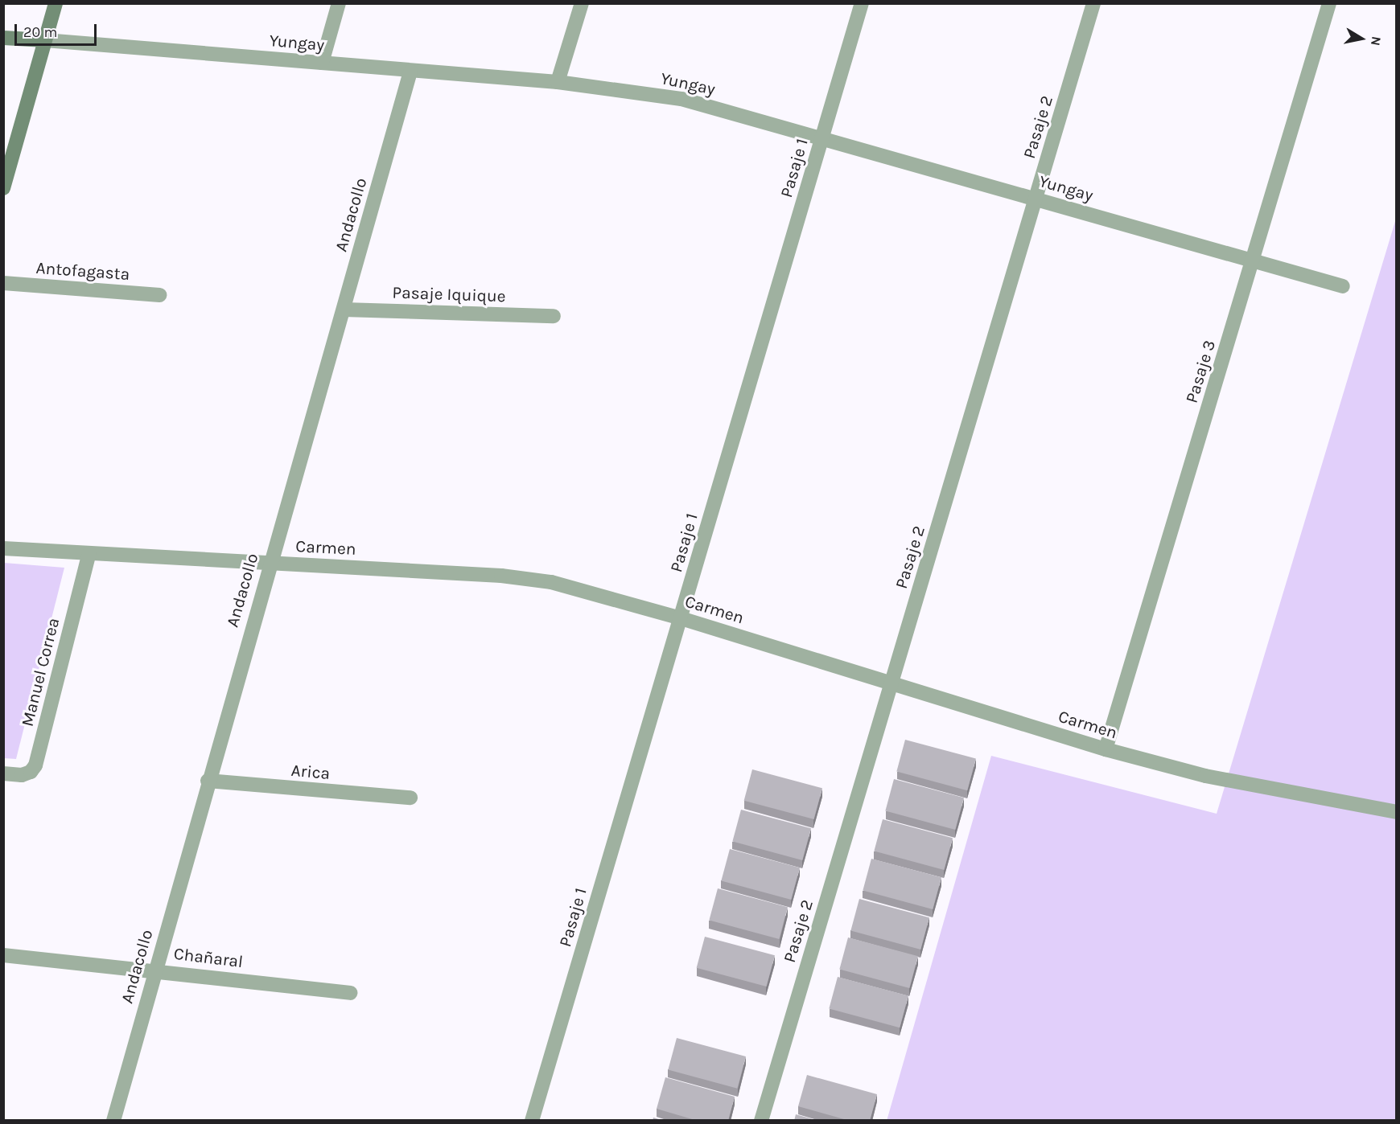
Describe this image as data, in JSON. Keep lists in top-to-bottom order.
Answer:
{
  "streets": {
    "street": [
      "Yungay",
      "Pasaje 2",
      "Pasaje 1",
      "Andacollo",
      "Antofagasta",
      "Pasaje Iquique",
      "Pasaje 3",
      "Carmen",
      "Manuel Correa",
      "Arica",
      "Chañaral"
    ]
  },
  "crossings": [
    ["Yungay", "Pasaje 2"],
    ["Yungay", "Pasaje 1"],
    ["Yungay", "Andacollo"],
    ["Yungay", "Pasaje 3"],
    ["Pasaje 2", "Carmen"],
    ["Pasaje 1", "Carmen"],
    ["Andacollo", "Pasaje Iquique"],
    ["Andacollo", "Carmen"],
    ["Andacollo", "Arica"],
    ["Andacollo", "Chañaral"],
    ["Pasaje 3", "Carmen"],
    ["Carmen", "Manuel Correa"]
  ],
  "scale_bar": "20 m",
  "north": "right"
}
